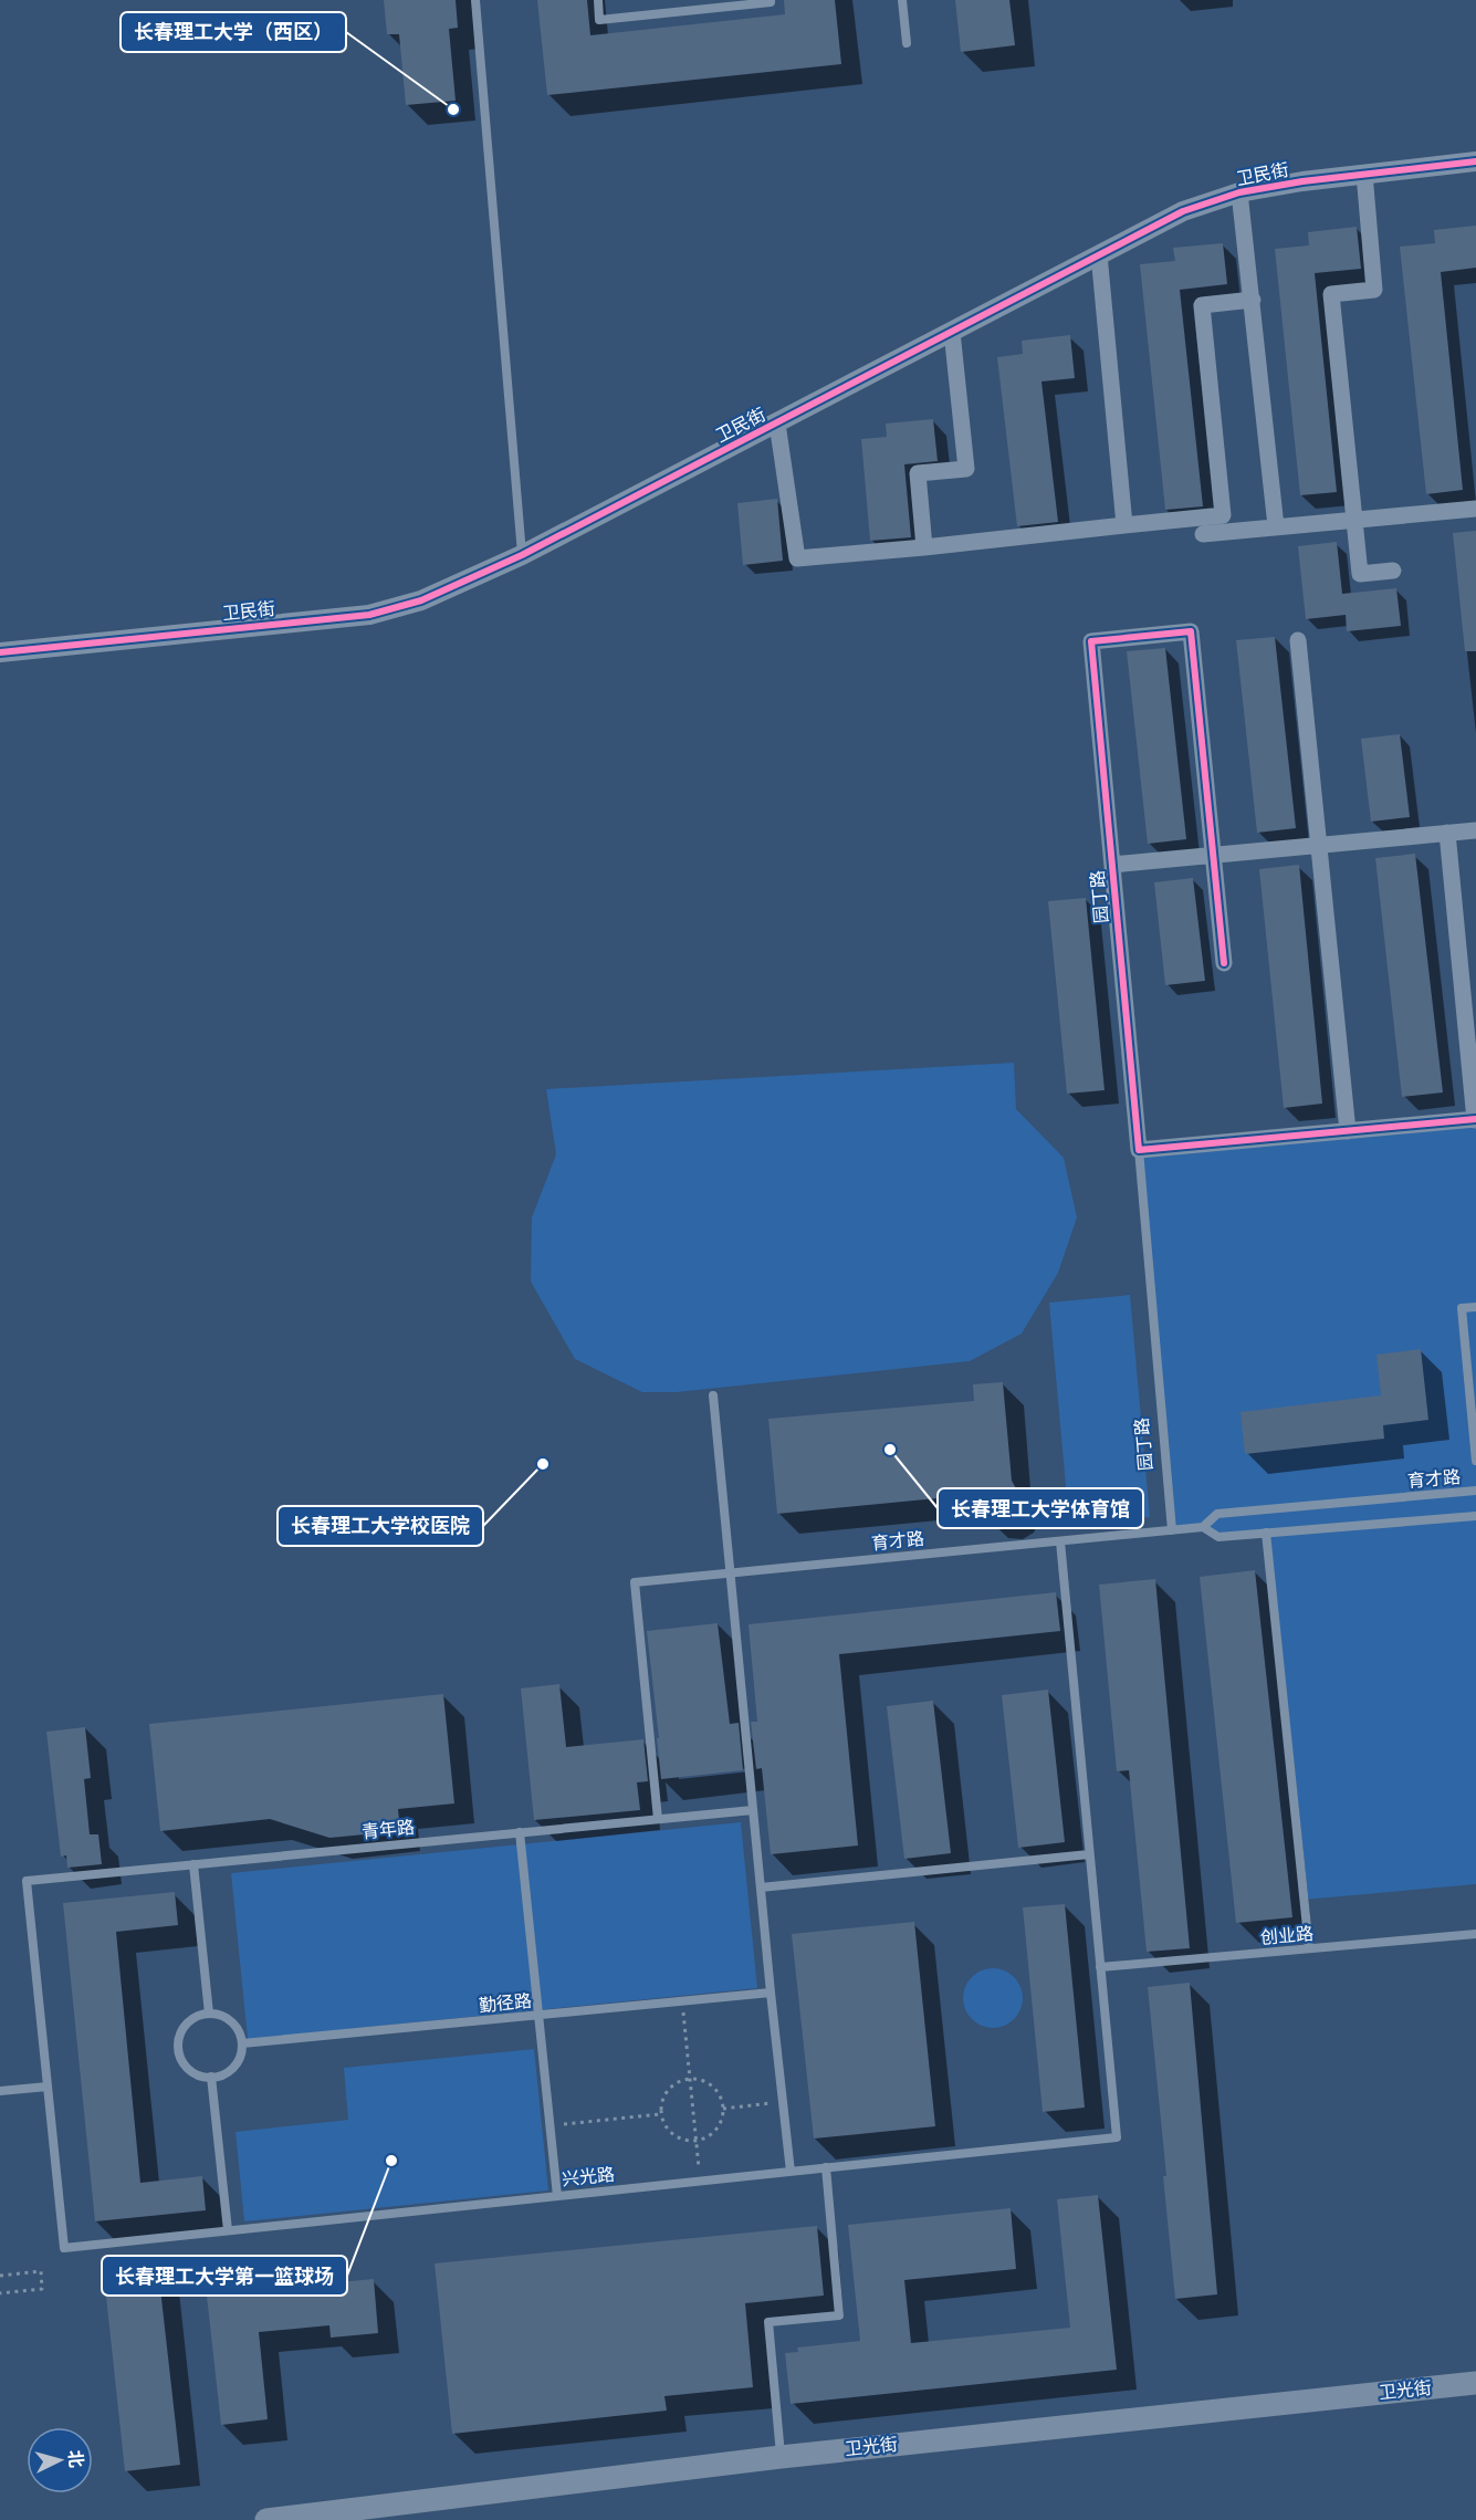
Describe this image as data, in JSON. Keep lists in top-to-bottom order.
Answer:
{
  "streets": {
    "main road": ["卫光街"],
    "street": ["卫民街", "园丁路"],
    "lane": [
      "育才路",
      "青年路",
      "创业路",
      "勤径路",
      "兴光路"
    ]
  },
  "crossings": [
    ["园丁路", "育才路"],
    ["育才路", "青年路"],
    ["青年路", "兴光路"],
    ["创业路", "兴光路"]
  ],
  "places": [
    "长春理工大学（西区）",
    "长春理工大学体育馆",
    "长春理工大学校医院",
    "长春理工大学第一篮球场"
  ],
  "north": "right"
}
